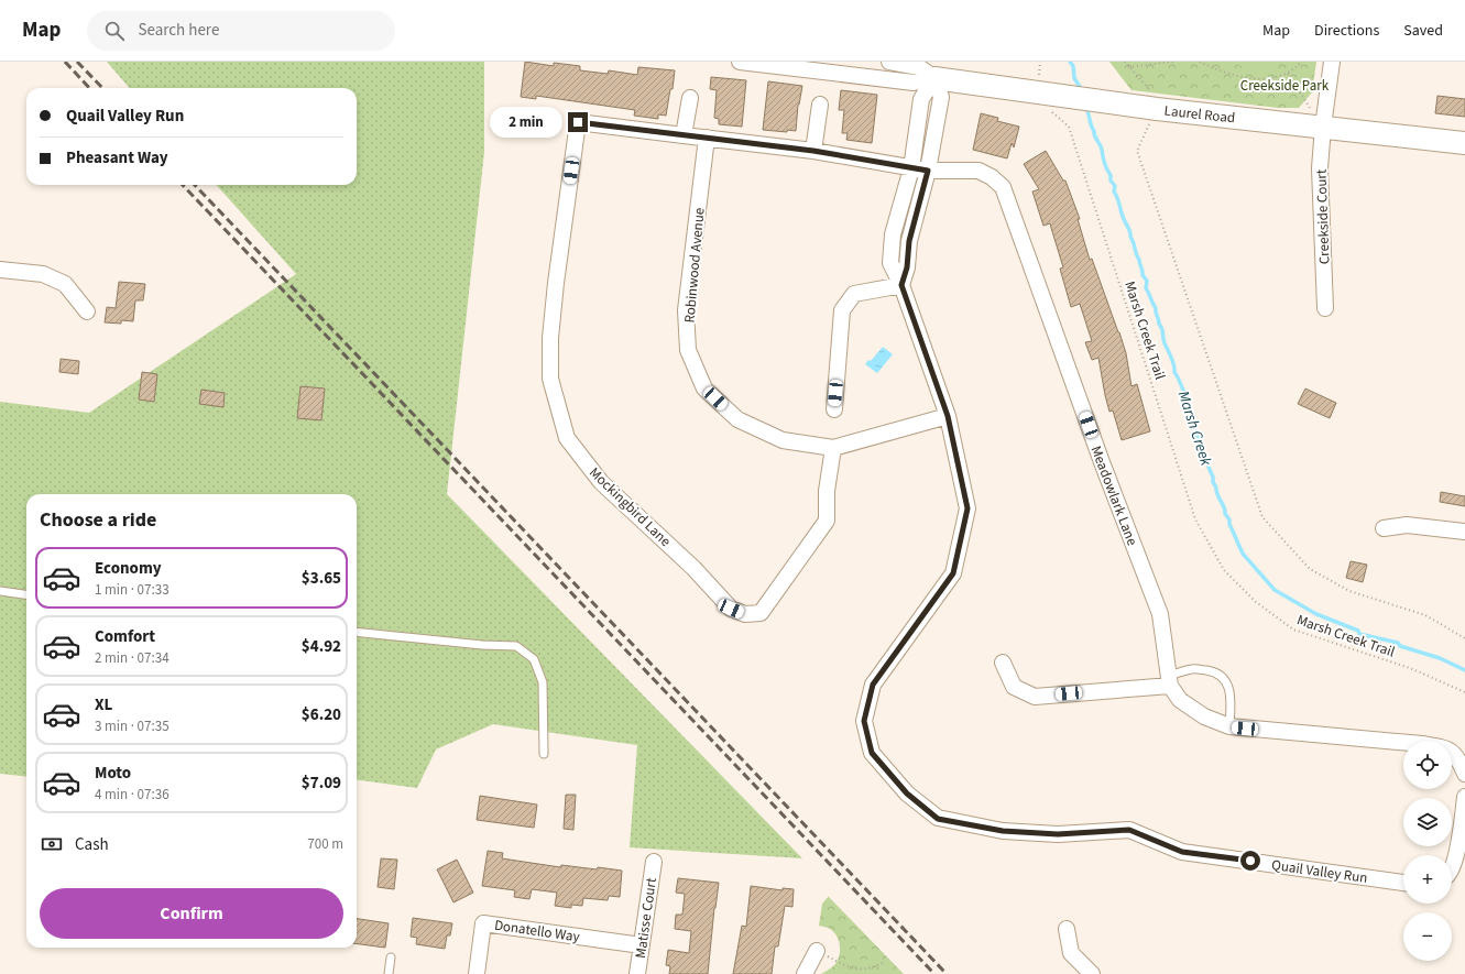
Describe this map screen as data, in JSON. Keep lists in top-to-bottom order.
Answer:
{
  "streets": {
    "street": [
      "Laurel Road",
      "Creekside Court",
      "Robinwood Avenue",
      "Meadowlark Lane",
      "Mockingbird Lane",
      "Quail Valley Run",
      "Matisse Court",
      "Donatello Way"
    ],
    "path": ["Marsh Creek Trail"]
  },
  "crossings": [
    ["Laurel Road", "Creekside Court"],
    ["Laurel Road", "Marsh Creek Trail"],
    ["Laurel Road", "Quail Valley Run"],
    ["Robinwood Avenue", "Mockingbird Lane"],
    ["Robinwood Avenue", "Quail Valley Run"],
    ["Matisse Court", "Donatello Way"]
  ],
  "water": ["Marsh Creek"],
  "parks": ["Creekside Park"],
  "page": {
    "header": "Map",
    "search": "Search here",
    "nav": ["Map", "Directions", "Saved"],
    "banner": ["Quail Valley Run", "Pheasant Way"],
    "bubble": "2 min",
    "heading": "Choose a ride",
    "list": [
      {
        "name": "Economy",
        "note": "1 min · 07:33",
        "value": "$3.65"
      },
      {
        "name": "Comfort",
        "note": "2 min · 07:34",
        "value": "$4.92"
      },
      {
        "name": "XL",
        "note": "3 min · 07:35",
        "value": "$6.20"
      },
      {
        "name": "Moto",
        "note": "4 min · 07:36",
        "value": "$7.09"
      }
    ],
    "map_buttons": ["+", "−"],
    "pay": ["Cash", "700 m"],
    "buttons": "Confirm"
  }
}
